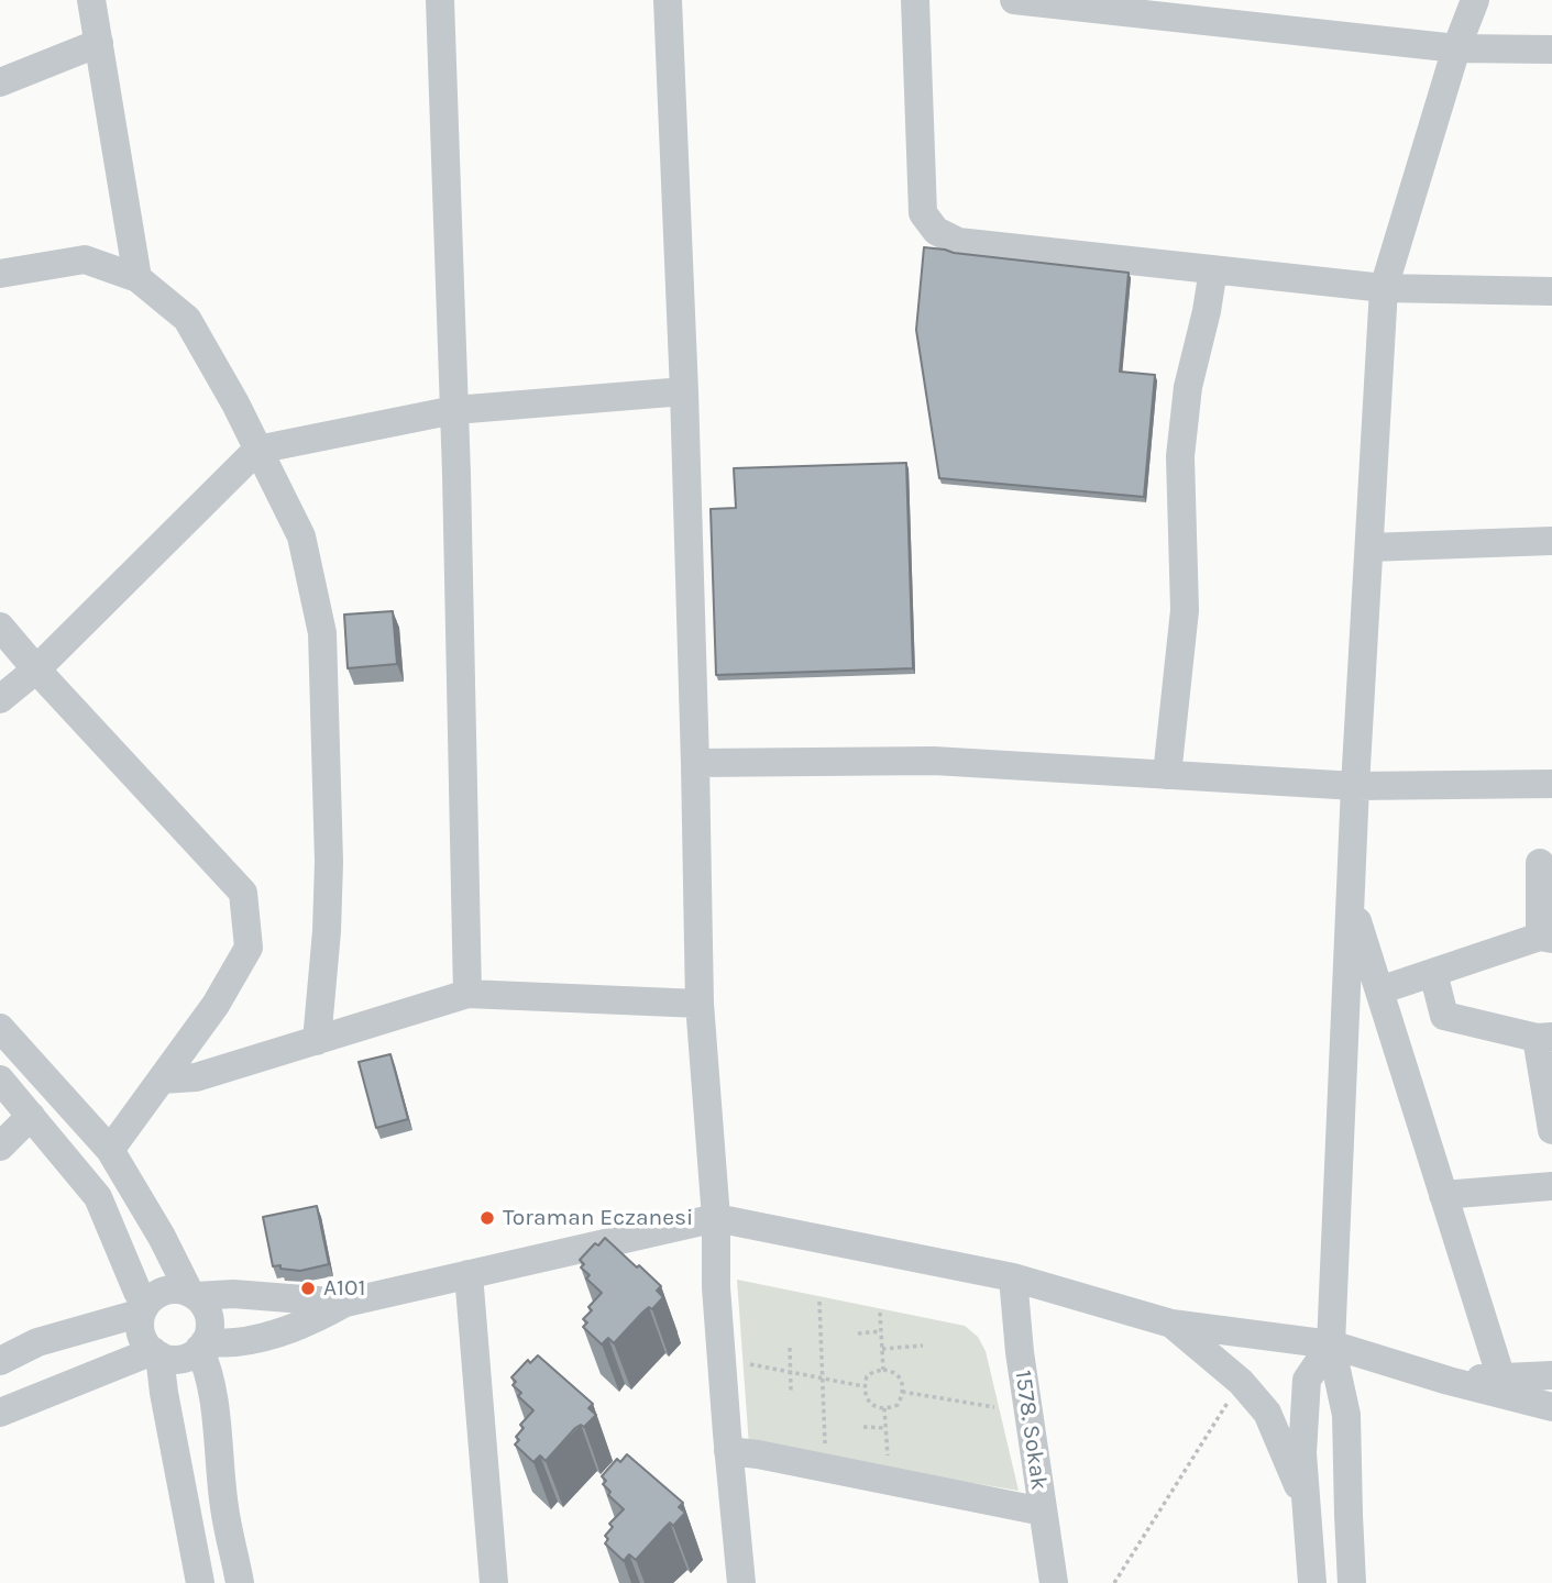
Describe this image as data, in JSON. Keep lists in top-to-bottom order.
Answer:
{
  "streets": {
    "street": ["1578. Sokak"]
  },
  "places": ["Toraman Eczanesi", "A101"]
}
